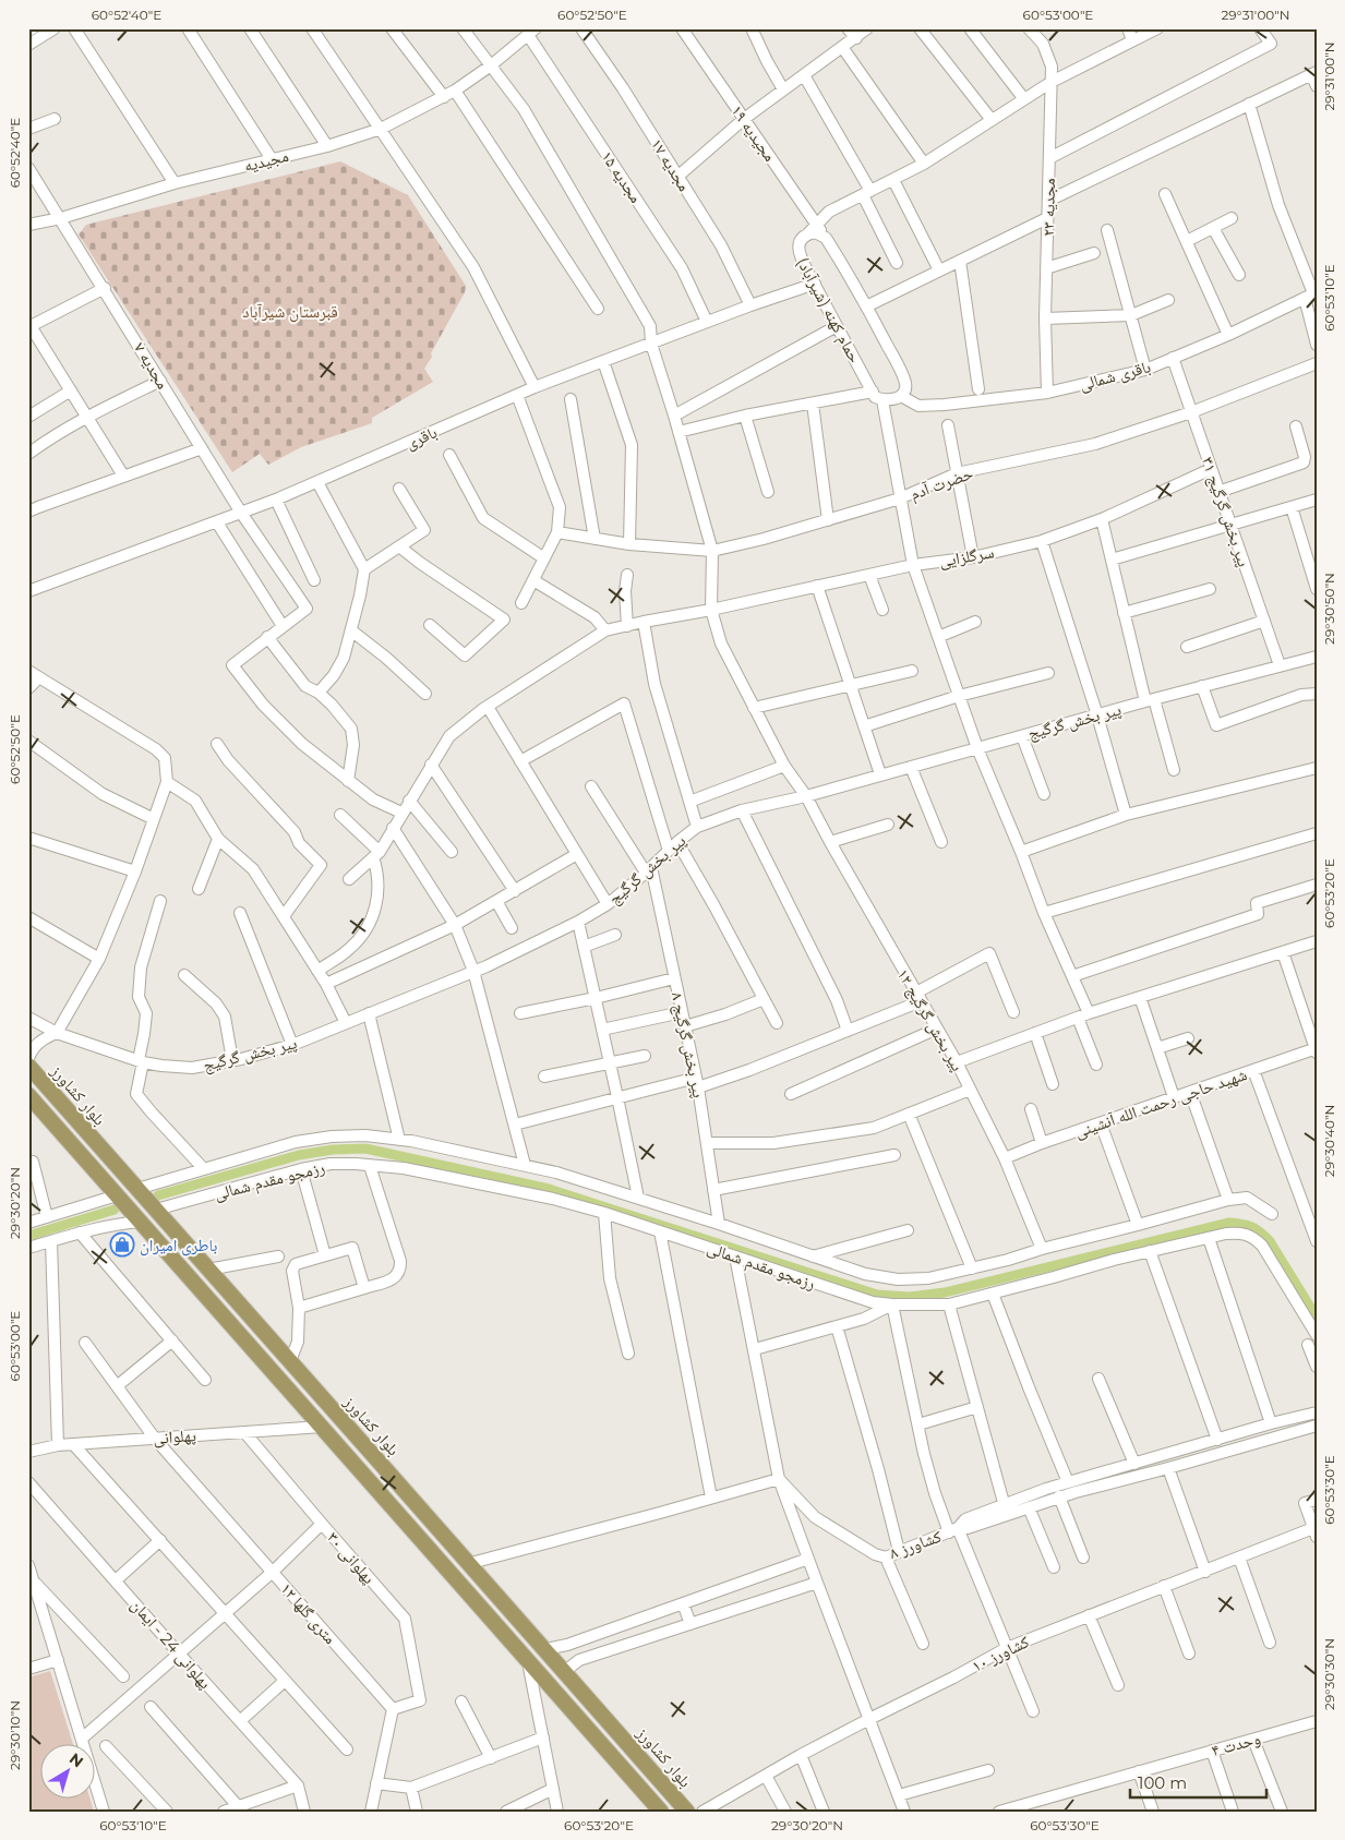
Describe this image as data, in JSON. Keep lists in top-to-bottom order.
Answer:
{
  "streets": {
    "main road": ["بلوار کشاورز"],
    "street": [
      "مجیدیه ۱۹",
      "مجیدیه",
      "مجدیه ۱۷",
      "مجدیه ۱۵",
      "مجدیه ۲۳",
      "حمام کهنه (شیرآباد)",
      "مجدیه ۷",
      "باقری شمالی",
      "باقری",
      "حضرت آدم",
      "پیر بخش گرگیج ۳۱",
      "سرگلزایی",
      "پیر بخش گرگیج",
      "پیر بخش گرگیج ۱۲",
      "پیر بخش گرگیج ۸",
      "شهید حاجی رحمت الله آنشینی",
      "رزمجو مقدم شمالی",
      "پهلوانی",
      "کشاورز ۸",
      "پهلوانی ۳۰",
      "۱۲ متری گلها",
      "پهلوانی 24 - ایمان",
      "کشاورز ۱۰",
      "وحدت ۴"
    ]
  },
  "crossings": [
    ["مجیدیه ۱۹", "حمام کهنه (شیرآباد)"],
    ["مجیدیه", "مجدیه ۱۵"],
    ["مجیدیه", "مجدیه ۷"],
    ["مجیدیه", "پیر بخش گرگیج ۱۲"],
    ["مجدیه ۱۷", "باقری"],
    ["مجدیه ۱۵", "باقری"],
    ["مجدیه ۲۳", "باقری شمالی"],
    ["حمام کهنه (شیرآباد)", "باقری شمالی"],
    ["حمام کهنه (شیرآباد)", "باقری"],
    ["مجدیه ۷", "باقری"],
    ["باقری شمالی", "پیر بخش گرگیج ۳۱"],
    ["باقری", "پیر بخش گرگیج ۱۲"],
    ["حضرت آدم", "پیر بخش گرگیج ۳۱"],
    ["حضرت آدم", "پیر بخش گرگیج ۱۲"],
    ["پیر بخش گرگیج ۳۱", "سرگلزایی"],
    ["پیر بخش گرگیج ۳۱", "پیر بخش گرگیج"],
    ["سرگلزایی", "پیر بخش گرگیج ۱۲"],
    ["پیر بخش گرگیج", "پیر بخش گرگیج ۱۲"],
    ["پیر بخش گرگیج", "پیر بخش گرگیج ۸"],
    ["پیر بخش گرگیج ۱۲", "شهید حاجی رحمت الله آنشینی"],
    ["بلوار کشاورز", "رزمجو مقدم شمالی"],
    ["پهلوانی", "پهلوانی ۳۰"],
    ["پهلوانی", "۱۲ متری گلها"],
    ["پهلوانی ۳۰", "۱۲ متری گلها"]
  ],
  "parks": ["قبرستان شیرآباد"],
  "places": {
    "shop": ["باطری امیران"]
  },
  "scale_bar": "100 m",
  "north": "top right",
  "coordinates": [
    "60°52'40\"E",
    "60°52'50\"E",
    "60°53'00\"E",
    "29°31'00\"N",
    "60°53'10\"E",
    "29°30'50\"N",
    "60°53'20\"E",
    "29°30'40\"N",
    "29°30'20\"N",
    "60°53'30\"E",
    "29°30'30\"N",
    "29°30'10\"N"
  ]
}
